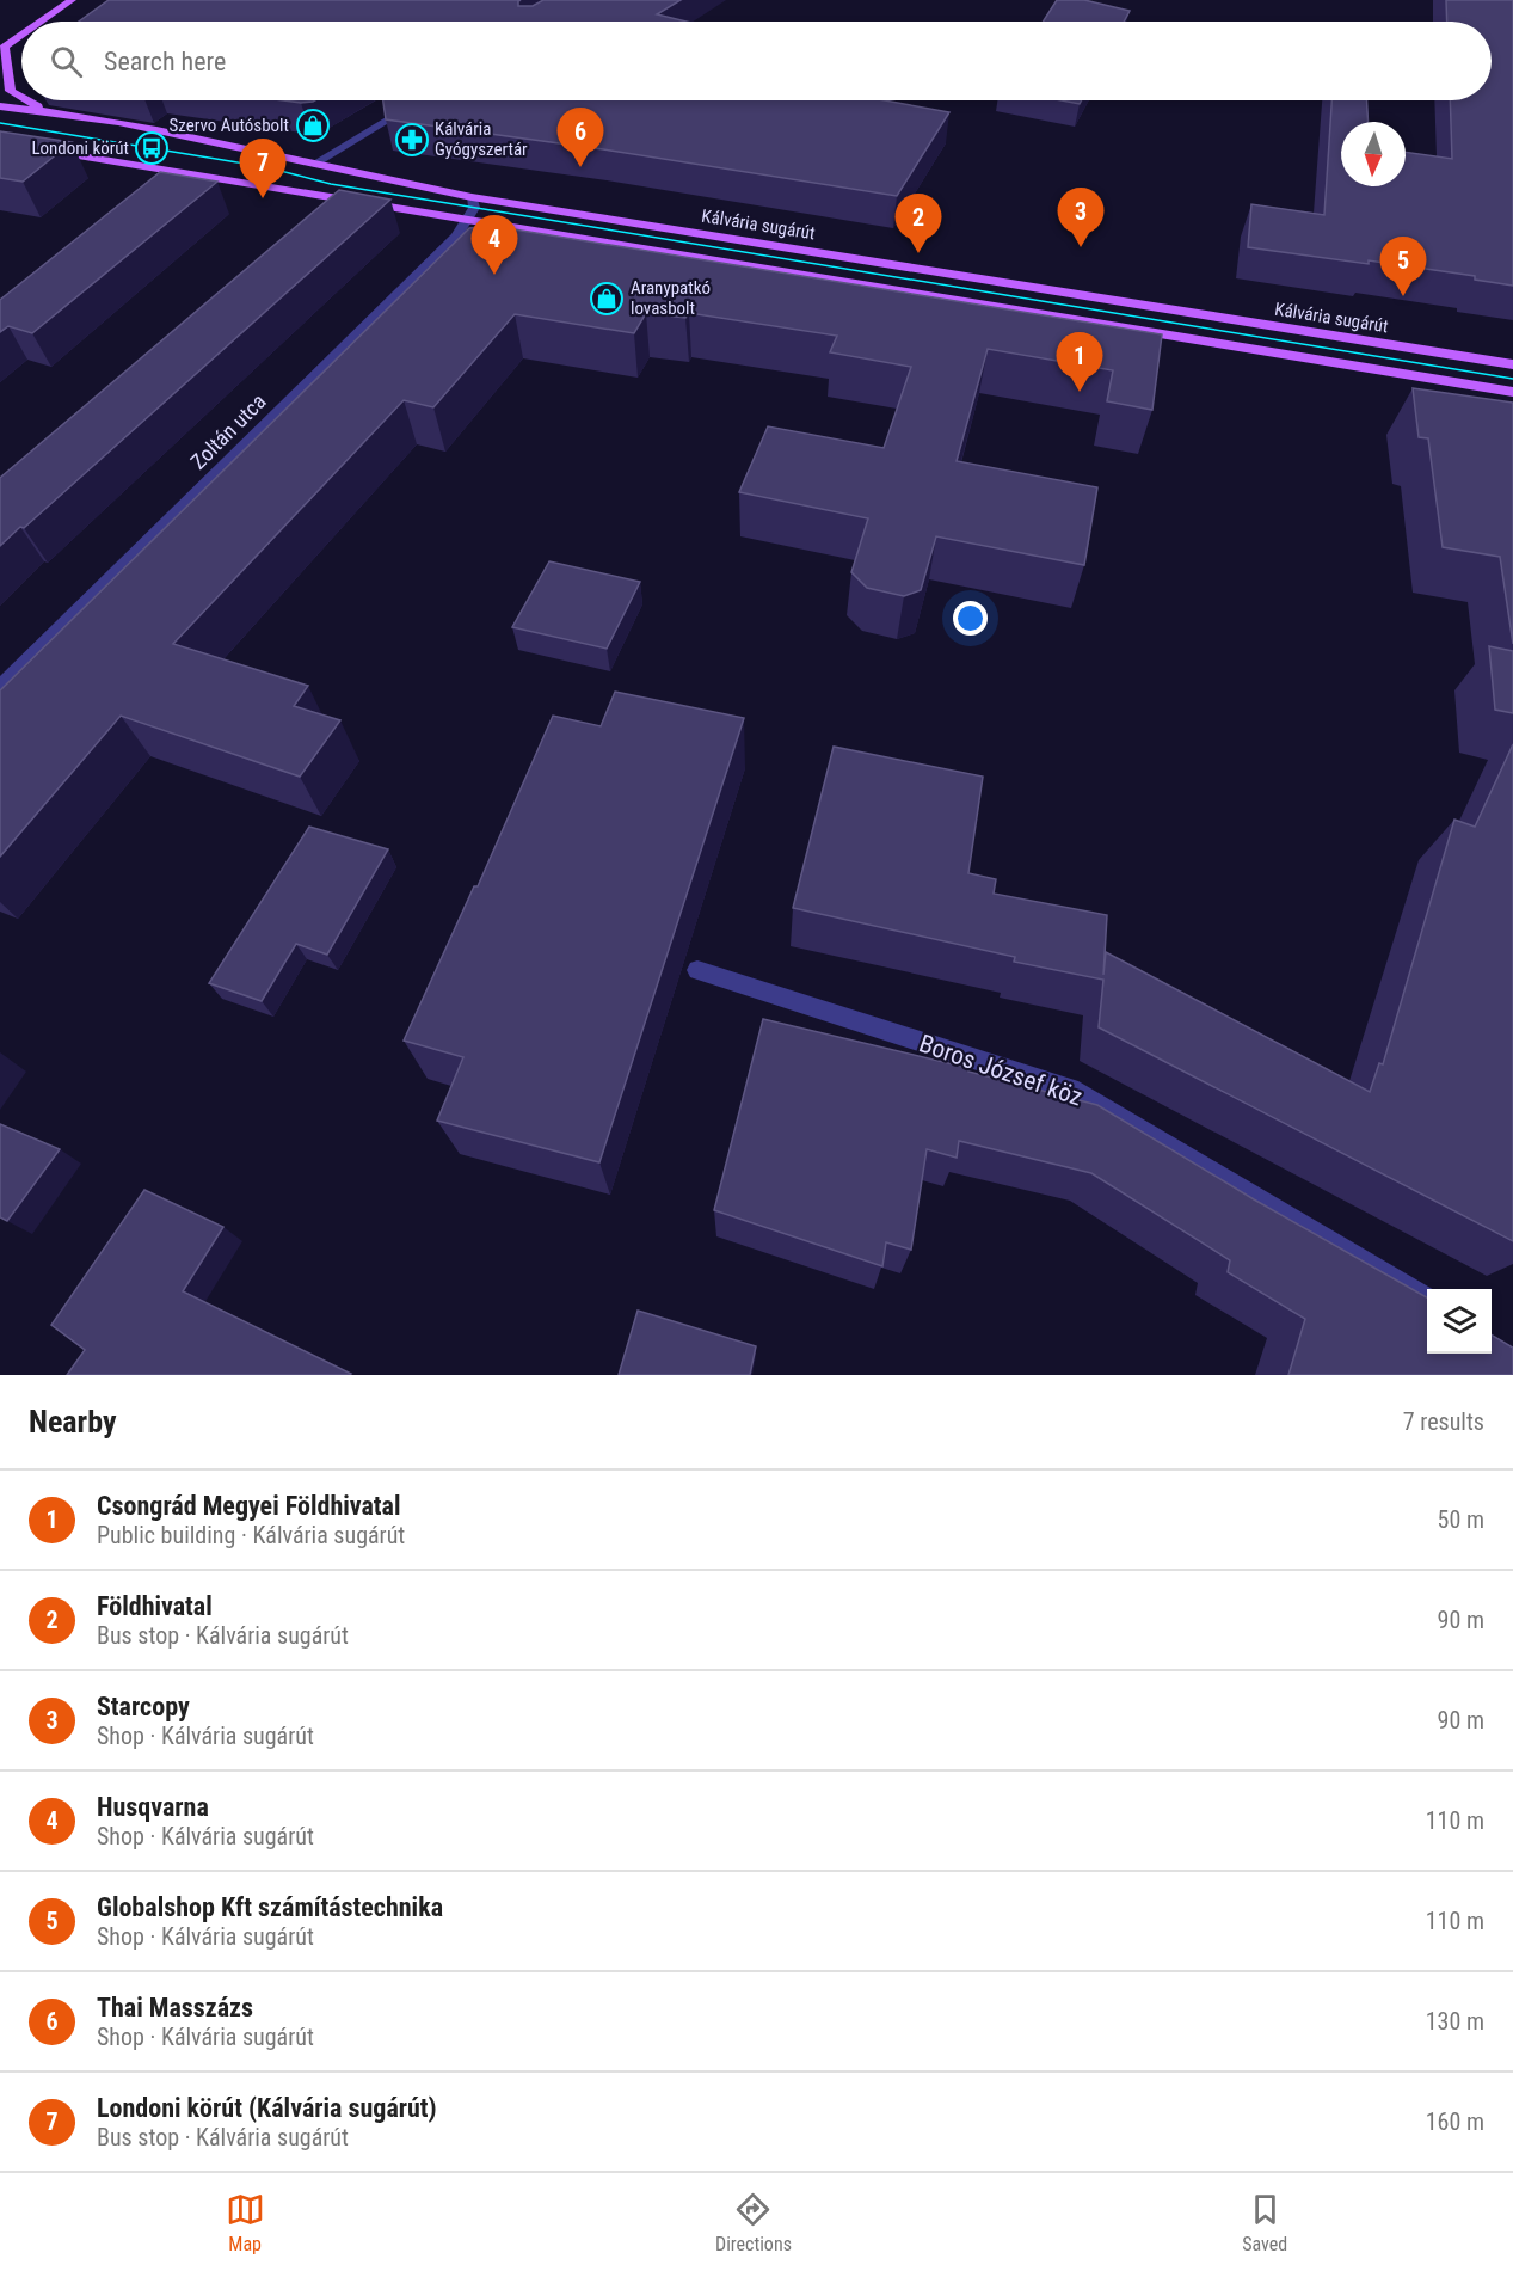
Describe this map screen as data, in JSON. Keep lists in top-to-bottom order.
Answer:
{
  "streets": {
    "main road": ["Kálvária sugárút"],
    "street": ["Zoltán utca", "Boros József köz"]
  },
  "crossings": [
    ["Kálvária sugárút", "Zoltán utca"]
  ],
  "places": {
    "shop": ["Szervo Autósbolt", "Aranypatkó lovasbolt"],
    "pharmacy": ["Kálvária Gyógyszertár"],
    "bus stop": ["Londoni körút"]
  },
  "north": "bottom",
  "page": {
    "search": "Search here",
    "pins": [
      "6",
      "7",
      "3",
      "2",
      "4",
      "5",
      "1"
    ],
    "heading": ["Nearby", "7 results"],
    "list": [
      {
        "mark": "1",
        "name": "Csongrád Megyei Földhivatal",
        "note": "Public building · Kálvária sugárút",
        "value": "50 m"
      },
      {
        "mark": "2",
        "name": "Földhivatal",
        "note": "Bus stop · Kálvária sugárút",
        "value": "90 m"
      },
      {
        "mark": "3",
        "name": "Starcopy",
        "note": "Shop · Kálvária sugárút",
        "value": "90 m"
      },
      {
        "mark": "4",
        "name": "Husqvarna",
        "note": "Shop · Kálvária sugárút",
        "value": "110 m"
      },
      {
        "mark": "5",
        "name": "Globalshop Kft számítástechnika",
        "note": "Shop · Kálvária sugárút",
        "value": "110 m"
      },
      {
        "mark": "6",
        "name": "Thai Masszázs",
        "note": "Shop · Kálvária sugárút",
        "value": "130 m"
      },
      {
        "mark": "7",
        "name": "Londoni körút (Kálvária sugárút)",
        "note": "Bus stop · Kálvária sugárút",
        "value": "160 m"
      }
    ],
    "nav": ["Map", "Directions", "Saved"]
  }
}
